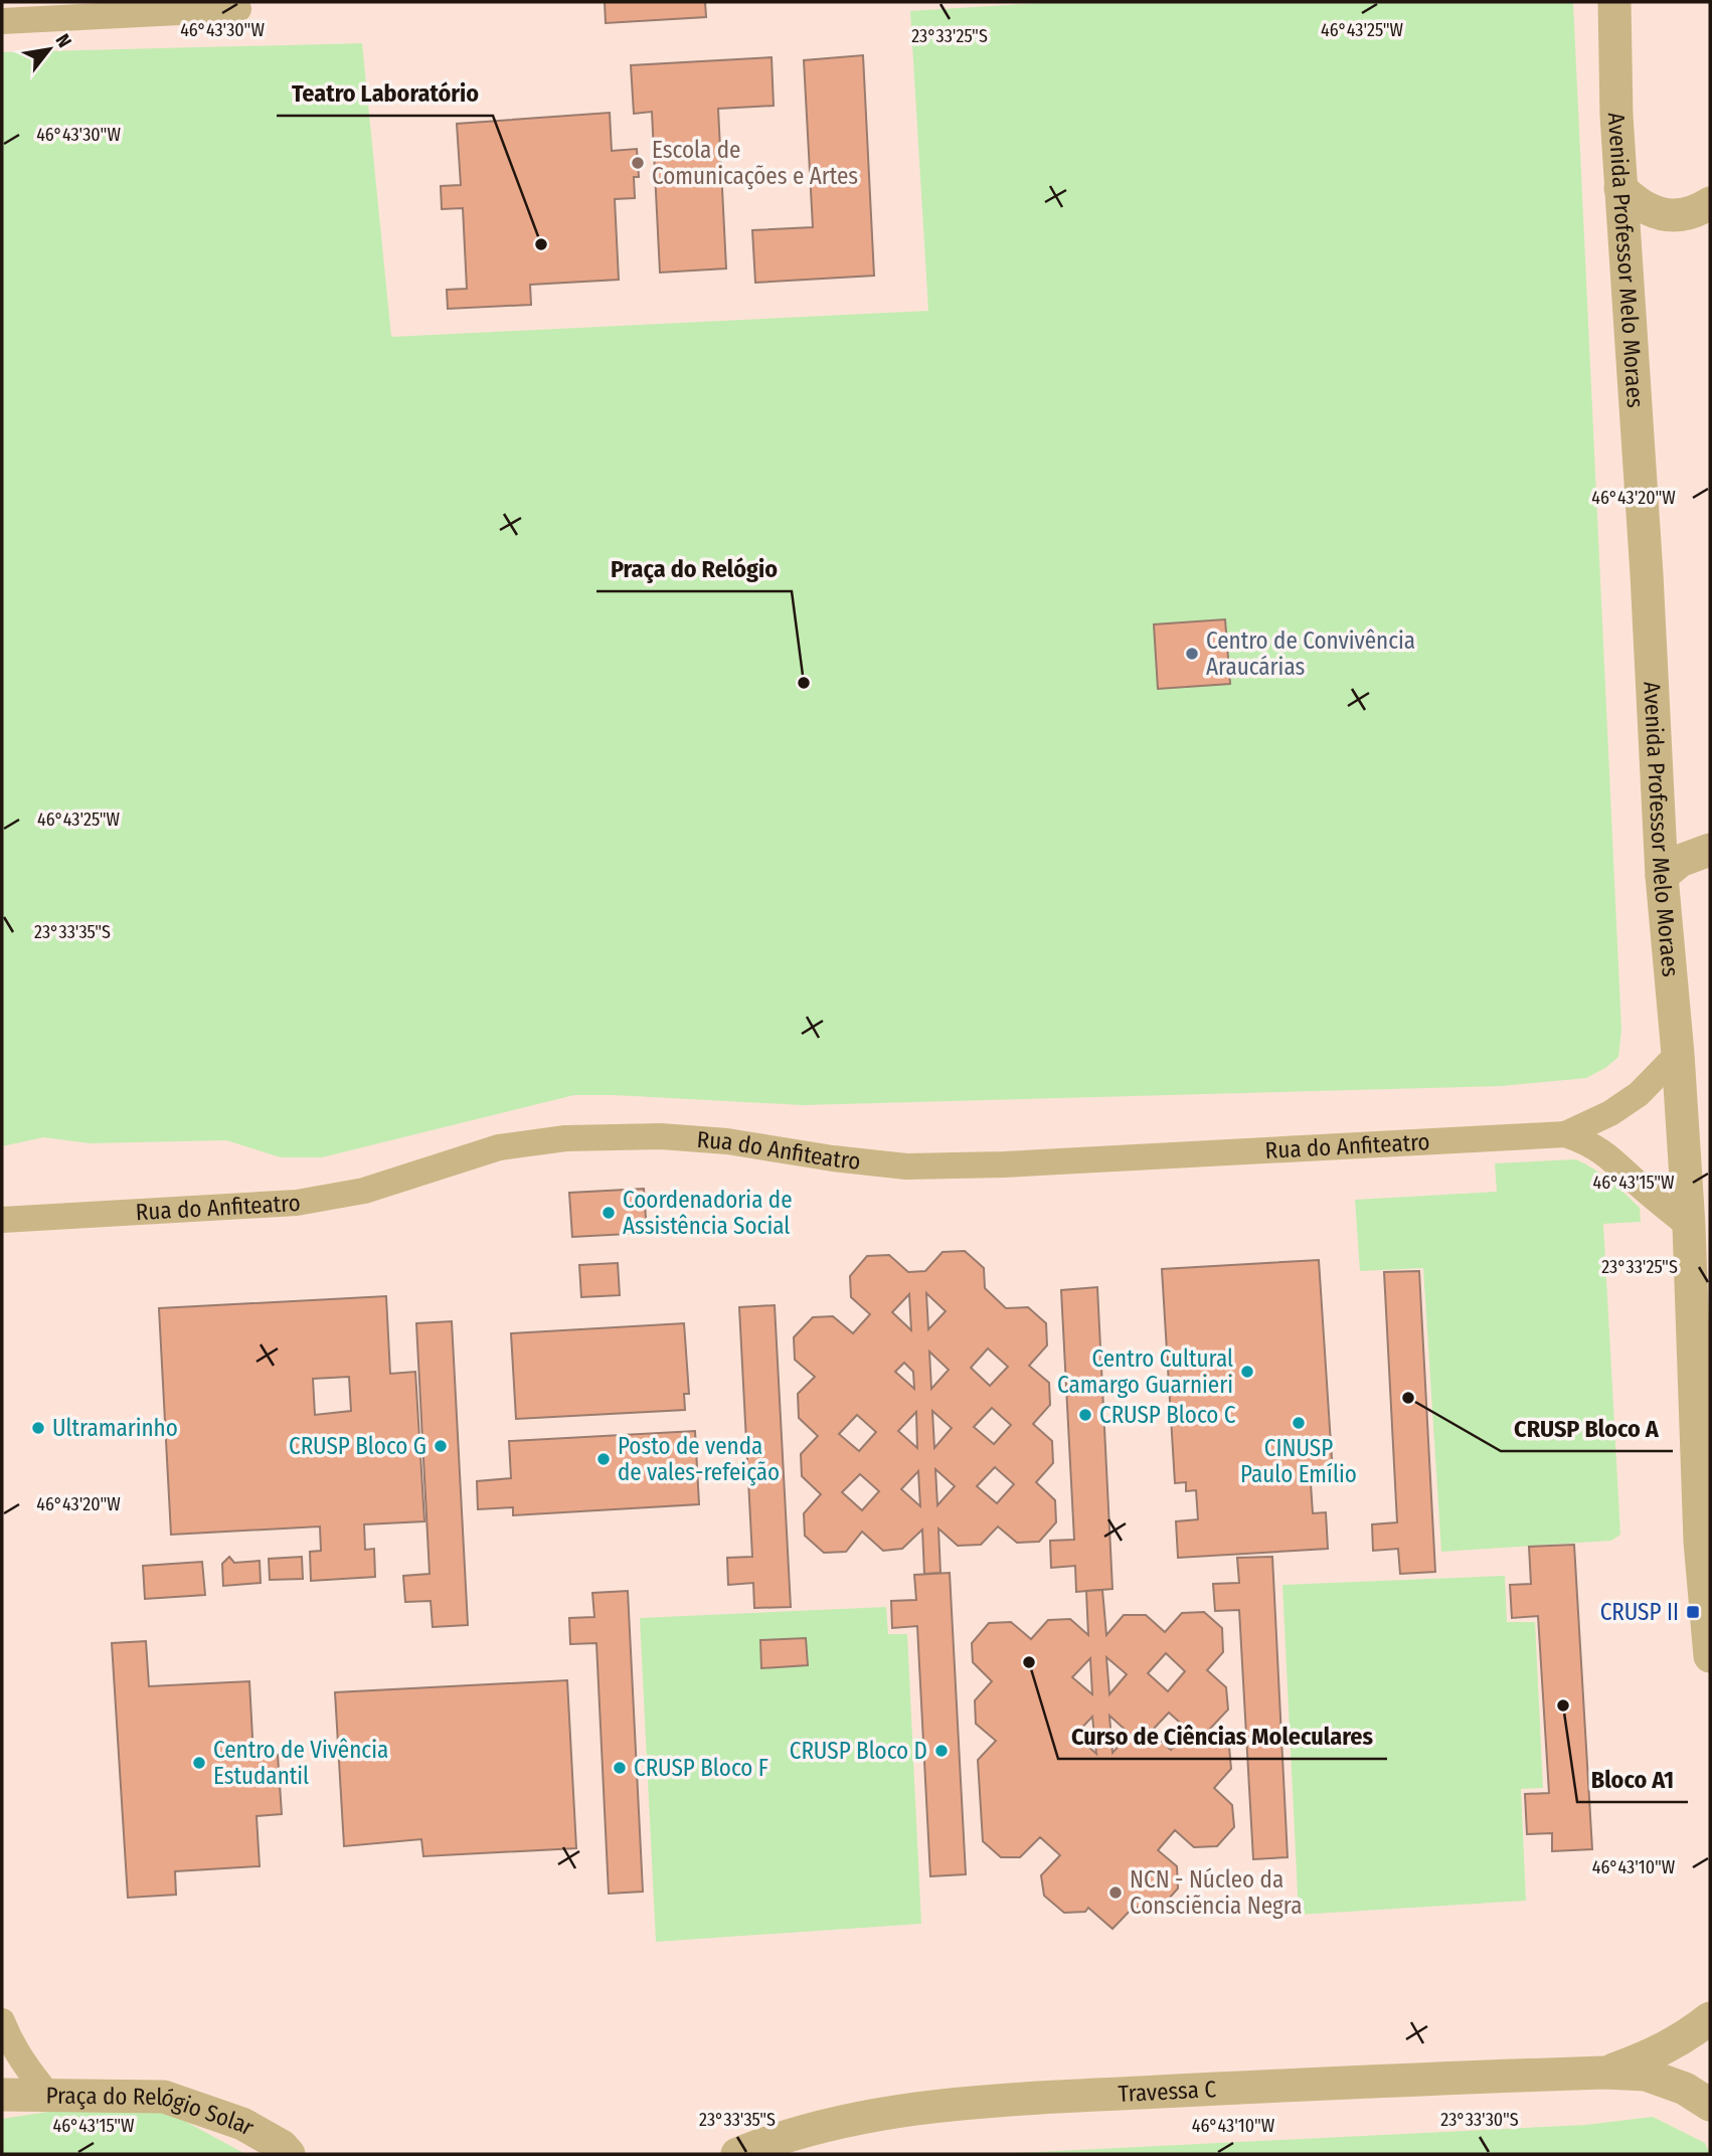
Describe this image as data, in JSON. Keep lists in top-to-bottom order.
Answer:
{
  "streets": {
    "street": [
      "Avenida Professor Melo Moraes",
      "Rua do Anfiteatro",
      "Travessa C",
      "Praça do Relógio Solar"
    ]
  },
  "crossings": [
    ["Avenida Professor Melo Moraes", "Rua do Anfiteatro"]
  ],
  "places": {
    "other": [
      "Escola de Comunicações e Artes",
      "Teatro Laboratório",
      "Centro de Convivência Araucárias",
      "Praça do Relógio",
      "Coordenadoria de Assistência Social",
      "Centro Cultural Camargo Guarnieri",
      "CRUSP Bloco A",
      "CRUSP Bloco C",
      "CINUSP Paulo Emílio",
      "Ultramarinho",
      "CRUSP Bloco G",
      "Posto de venda de vales-refeição",
      "Curso de Ciências Moleculares",
      "Bloco A1",
      "CRUSP Bloco D",
      "Centro de Vivência Estudantil",
      "CRUSP Bloco F",
      "NCN - Núcleo da Consciẽncia Negra"
    ],
    "transit": ["CRUSP II"]
  },
  "north": "top right",
  "coordinates": [
    "46°43'30\"W",
    "46°43'25\"W",
    "23°33'25\"S",
    "46°43'20\"W",
    "23°33'35\"S",
    "46°43'15\"W",
    "46°43'10\"W",
    "23°33'30\"S"
  ]
}
